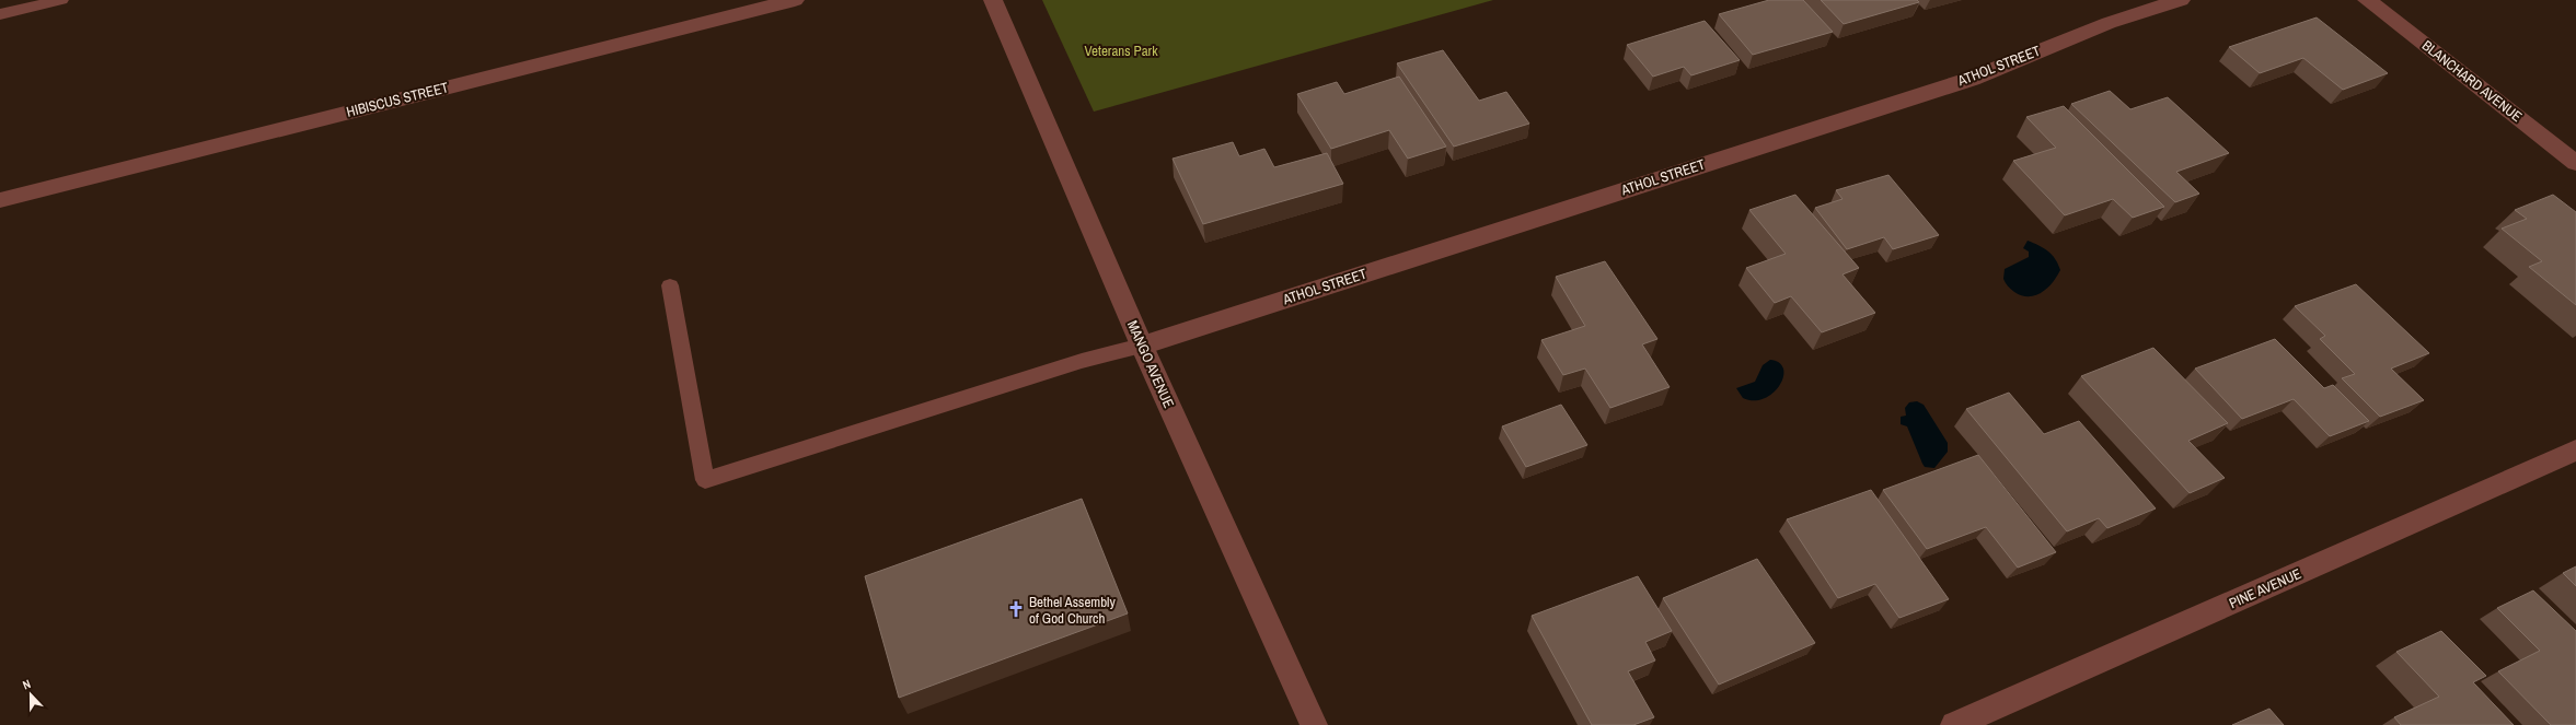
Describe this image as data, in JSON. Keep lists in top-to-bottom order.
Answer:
{
  "streets": {
    "street": [
      "ATHOL STREET",
      "BLANCHARD AVENUE",
      "HIBISCUS STREET",
      "MANGO AVENUE",
      "PINE AVENUE"
    ]
  },
  "crossings": [
    ["ATHOL STREET", "MANGO AVENUE"]
  ],
  "parks": ["Veterans Park"],
  "places": {
    "church": ["Bethel Assembly of God Church"]
  },
  "north": "top"
}
